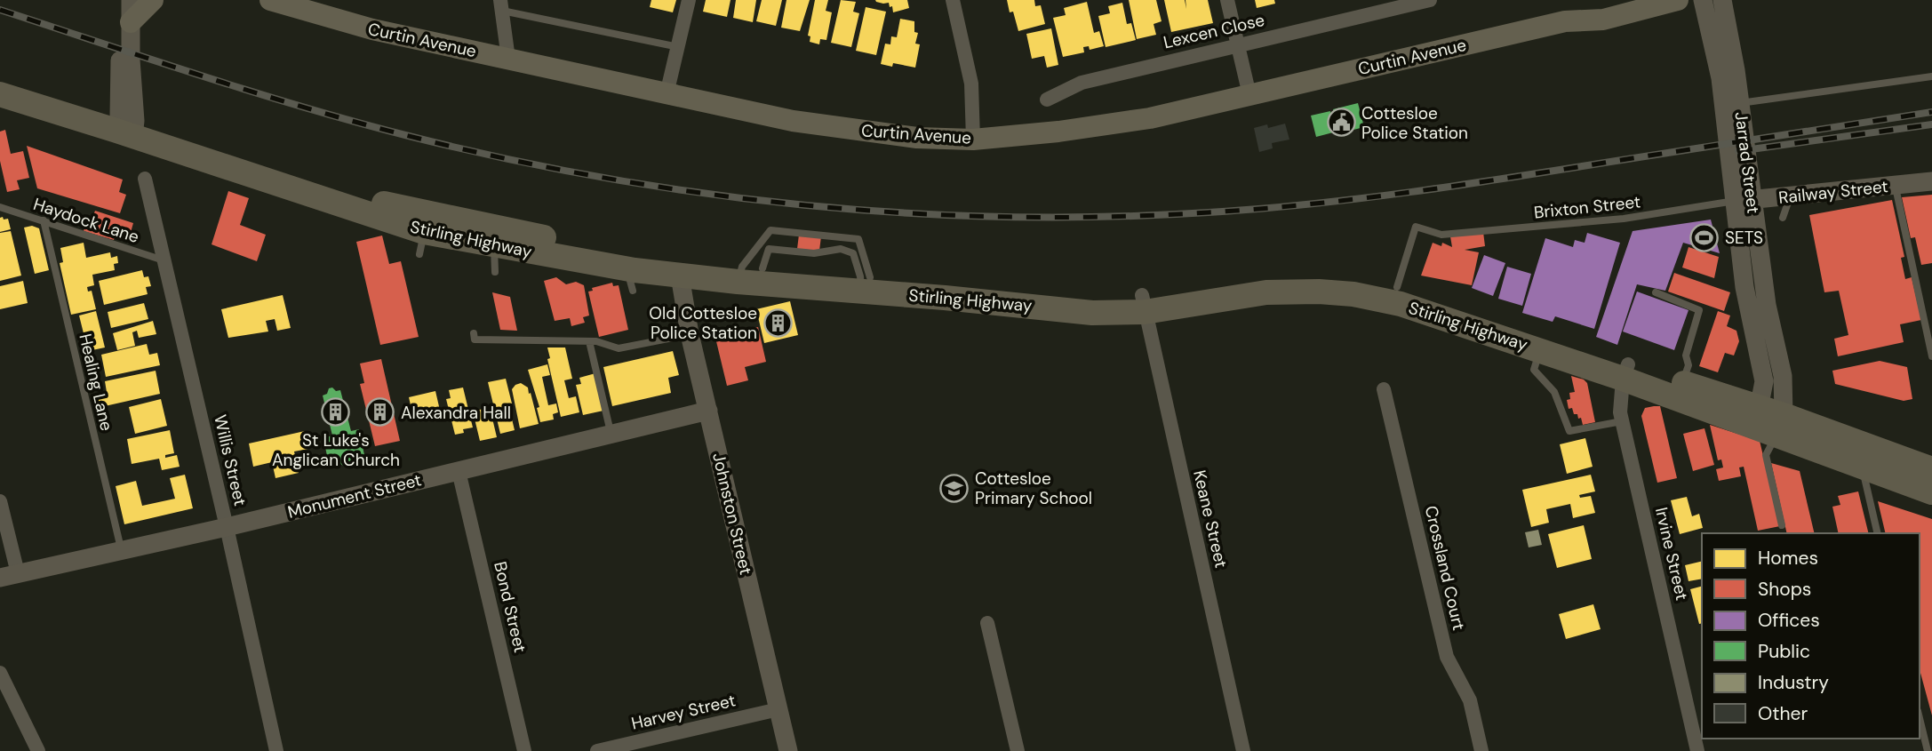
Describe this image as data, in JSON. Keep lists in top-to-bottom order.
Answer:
{
  "streets": {
    "highway": ["Stirling Highway"],
    "main road": ["Curtin Avenue"],
    "street": [
      "Lexcen Close",
      "Jarrad Street",
      "Railway Street",
      "Willis Street",
      "Monument Street",
      "Johnston Street",
      "Keane Street",
      "Irvine Street",
      "Crossland Court",
      "Bond Street",
      "Harvey Street"
    ],
    "lane": ["Brixton Street", "Haydock Lane", "Healing Lane"]
  },
  "crossings": [
    ["Jarrad Street", "Railway Street"],
    ["Jarrad Street", "Brixton Street"],
    ["Jarrad Street", "Stirling Highway"],
    ["Railway Street", "Brixton Street"],
    ["Brixton Street", "Stirling Highway"],
    ["Haydock Lane", "Healing Lane"],
    ["Haydock Lane", "Willis Street"],
    ["Stirling Highway", "Johnston Street"],
    ["Stirling Highway", "Keane Street"],
    ["Stirling Highway", "Irvine Street"],
    ["Healing Lane", "Monument Street"],
    ["Willis Street", "Monument Street"],
    ["Monument Street", "Johnston Street"],
    ["Monument Street", "Bond Street"],
    ["Johnston Street", "Harvey Street"]
  ],
  "places": {
    "public building": ["Cottesloe Police Station"],
    "sports": ["SETS"],
    "building": ["Old Cottesloe Police Station", "St Luke's Anglican Church", "Alexandra Hall"],
    "school or university": ["Cottesloe Primary School"]
  },
  "legend": [
    "Homes",
    "Shops",
    "Offices",
    "Public",
    "Industry",
    "Other"
  ]
}
